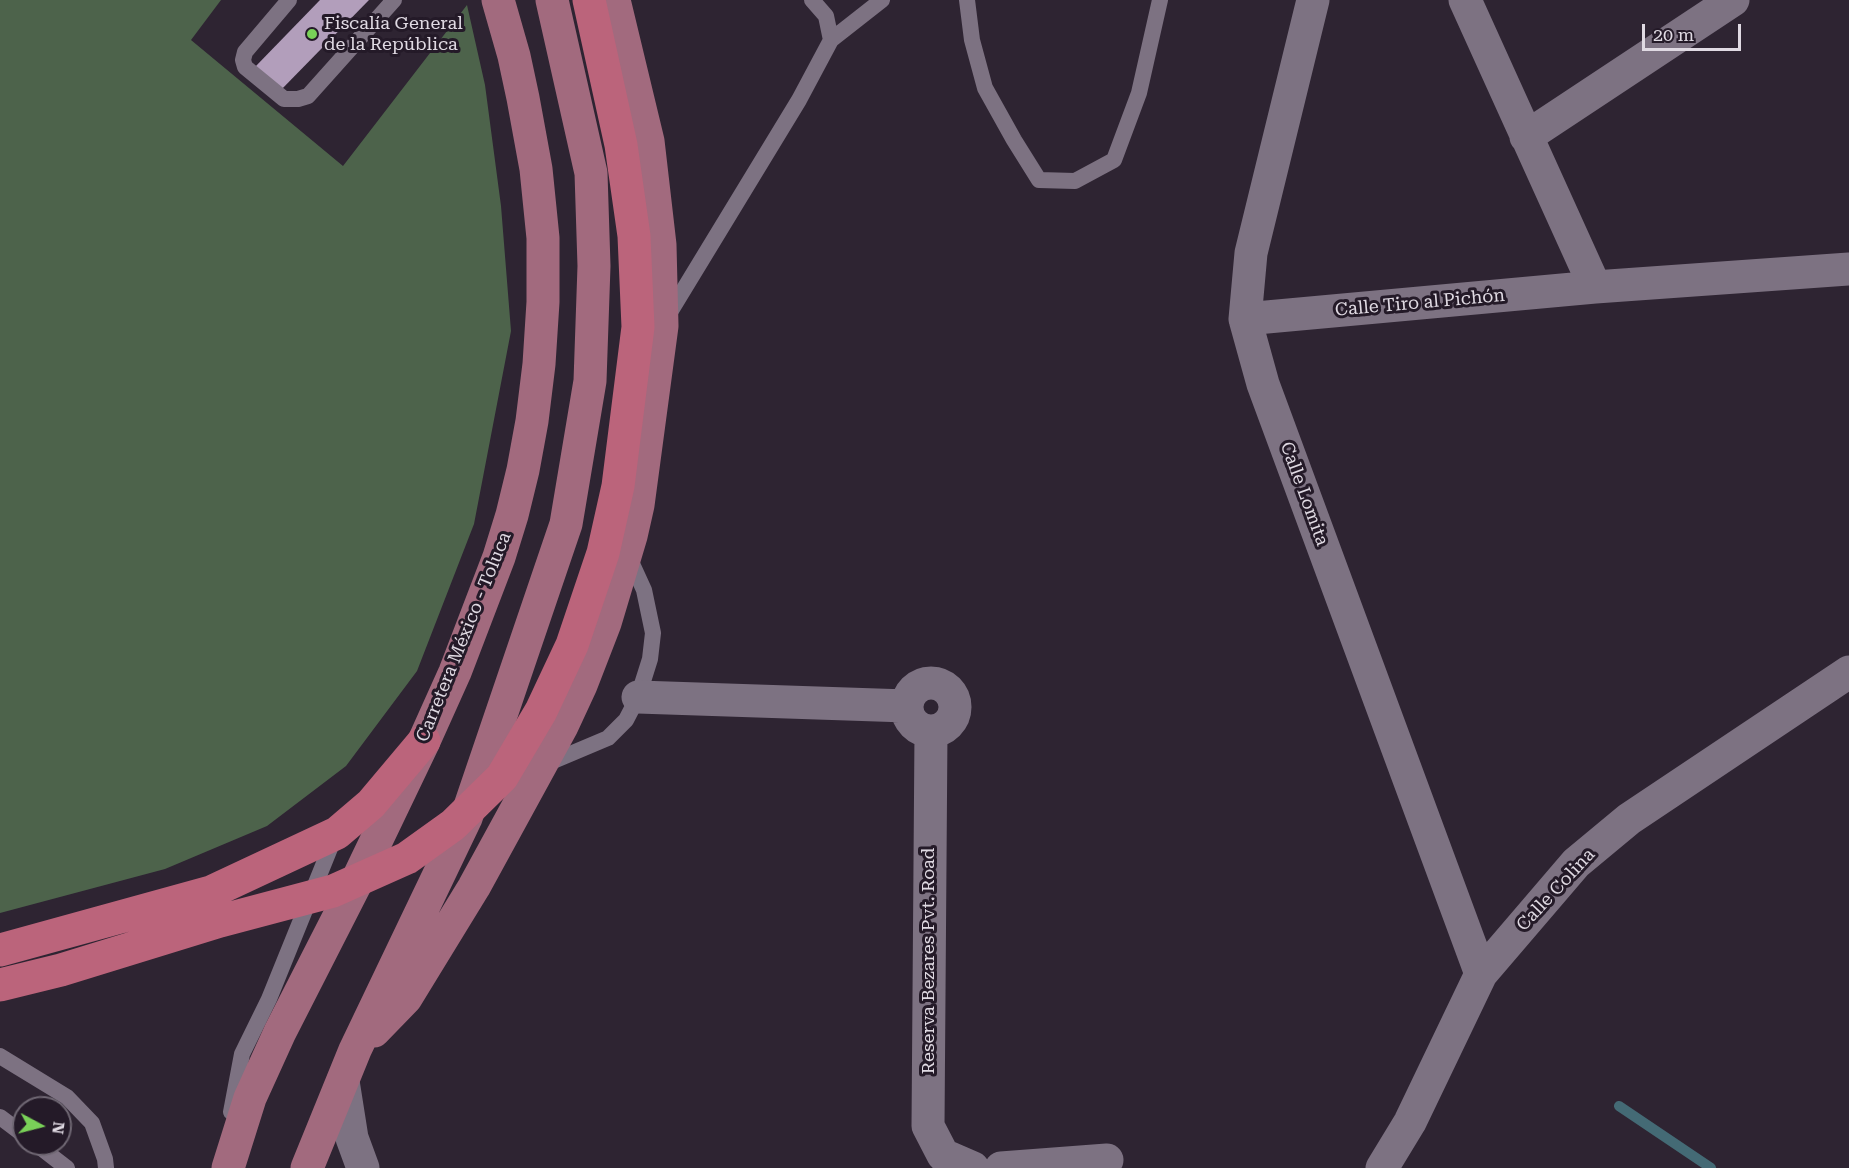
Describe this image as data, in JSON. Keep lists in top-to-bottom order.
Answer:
{
  "streets": {
    "main road": ["Carretera México - Toluca"],
    "street": [
      "Calle Tiro al Pichón",
      "Calle Lomita",
      "Calle Colina",
      "Reserva Bezares Pvt. Road"
    ]
  },
  "crossings": [
    ["Calle Tiro al Pichón", "Calle Lomita"],
    ["Calle Lomita", "Calle Colina"]
  ],
  "places": ["Fiscalía General de la República"],
  "scale_bar": "20 m",
  "north": "right"
}
